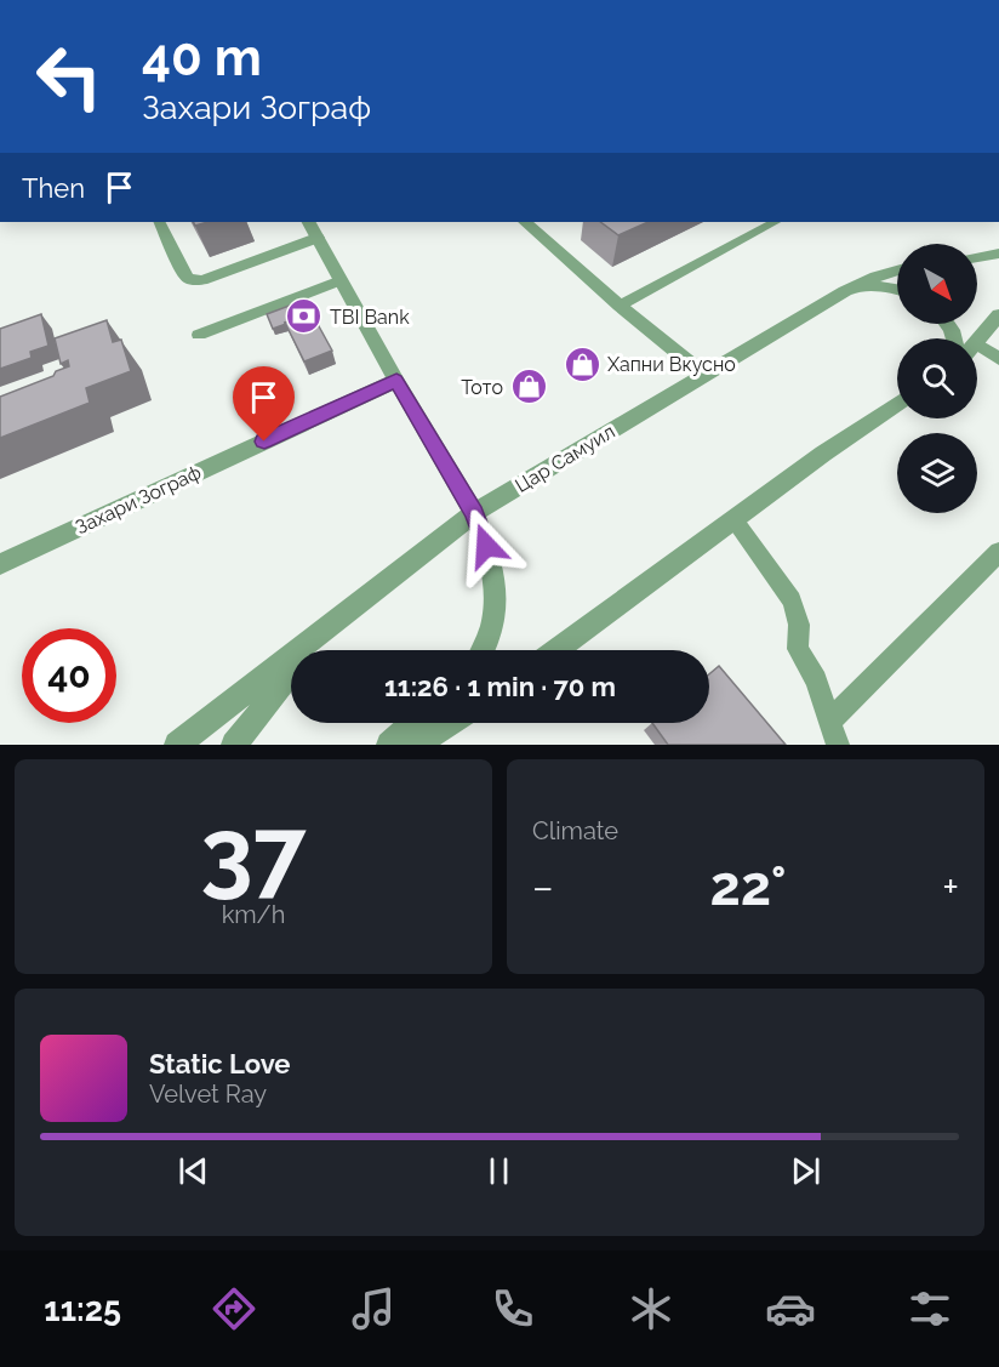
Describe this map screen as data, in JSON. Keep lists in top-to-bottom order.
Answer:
{
  "streets": {
    "street": ["Цар Самуил", "Захари Зограф"]
  },
  "places": {
    "bank": ["TBI Bank"],
    "shop": ["Хапни Вкусно", "Тото"]
  },
  "north": "bottom right",
  "page": {
    "turn": ["40 m", "Захари Зограф"],
    "then": "Then",
    "limit": "40",
    "trip": "11:26 · 1 min · 70 m",
    "tile": [
      ["37", "km/h"],
      "Climate"
    ],
    "heat": ["−", "22°", "+"],
    "song": ["Static Love", "Velvet Ray"],
    "tabs": "11:25"
  }
}
